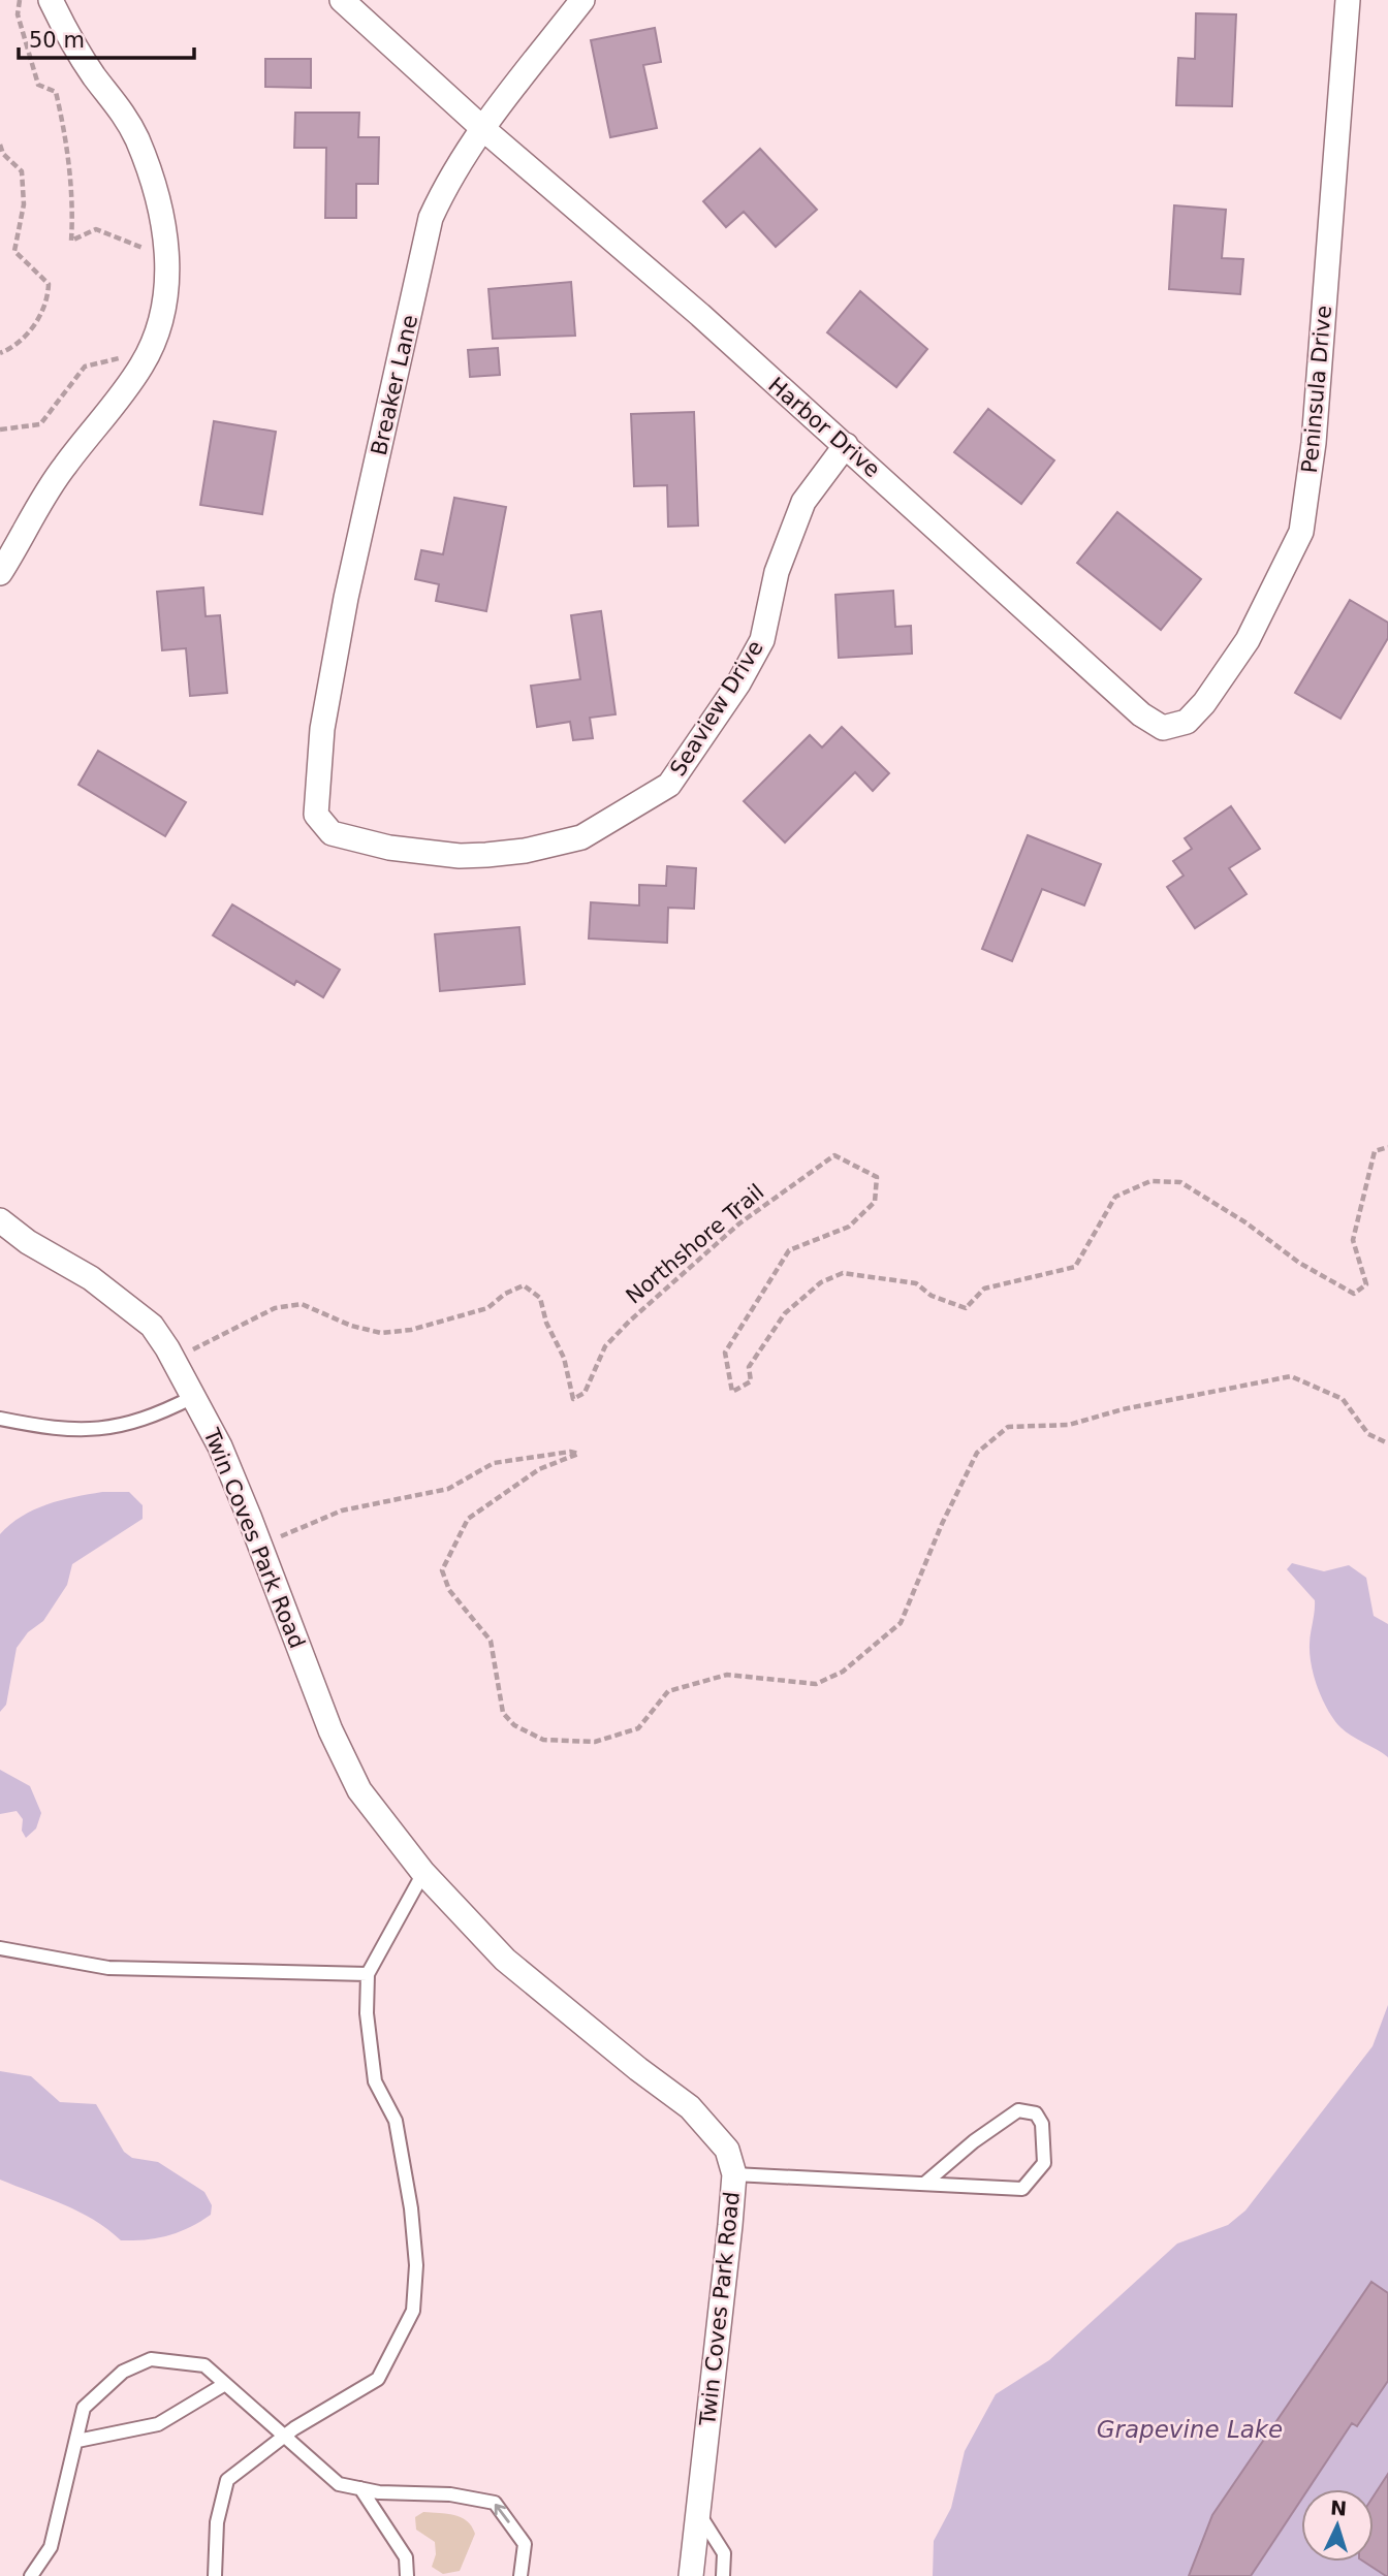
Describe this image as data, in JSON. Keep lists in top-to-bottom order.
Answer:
{
  "streets": {
    "street": [
      "Breaker Lane",
      "Peninsula Drive",
      "Harbor Drive",
      "Seaview Drive",
      "Twin Coves Park Road"
    ],
    "path": ["Northshore Trail"]
  },
  "crossings": [
    ["Breaker Lane", "Harbor Drive"],
    ["Breaker Lane", "Seaview Drive"],
    ["Peninsula Drive", "Harbor Drive"],
    ["Harbor Drive", "Seaview Drive"],
    ["Northshore Trail", "Twin Coves Park Road"]
  ],
  "water": ["Grapevine Lake"],
  "scale_bar": "50 m",
  "north": "top"
}
